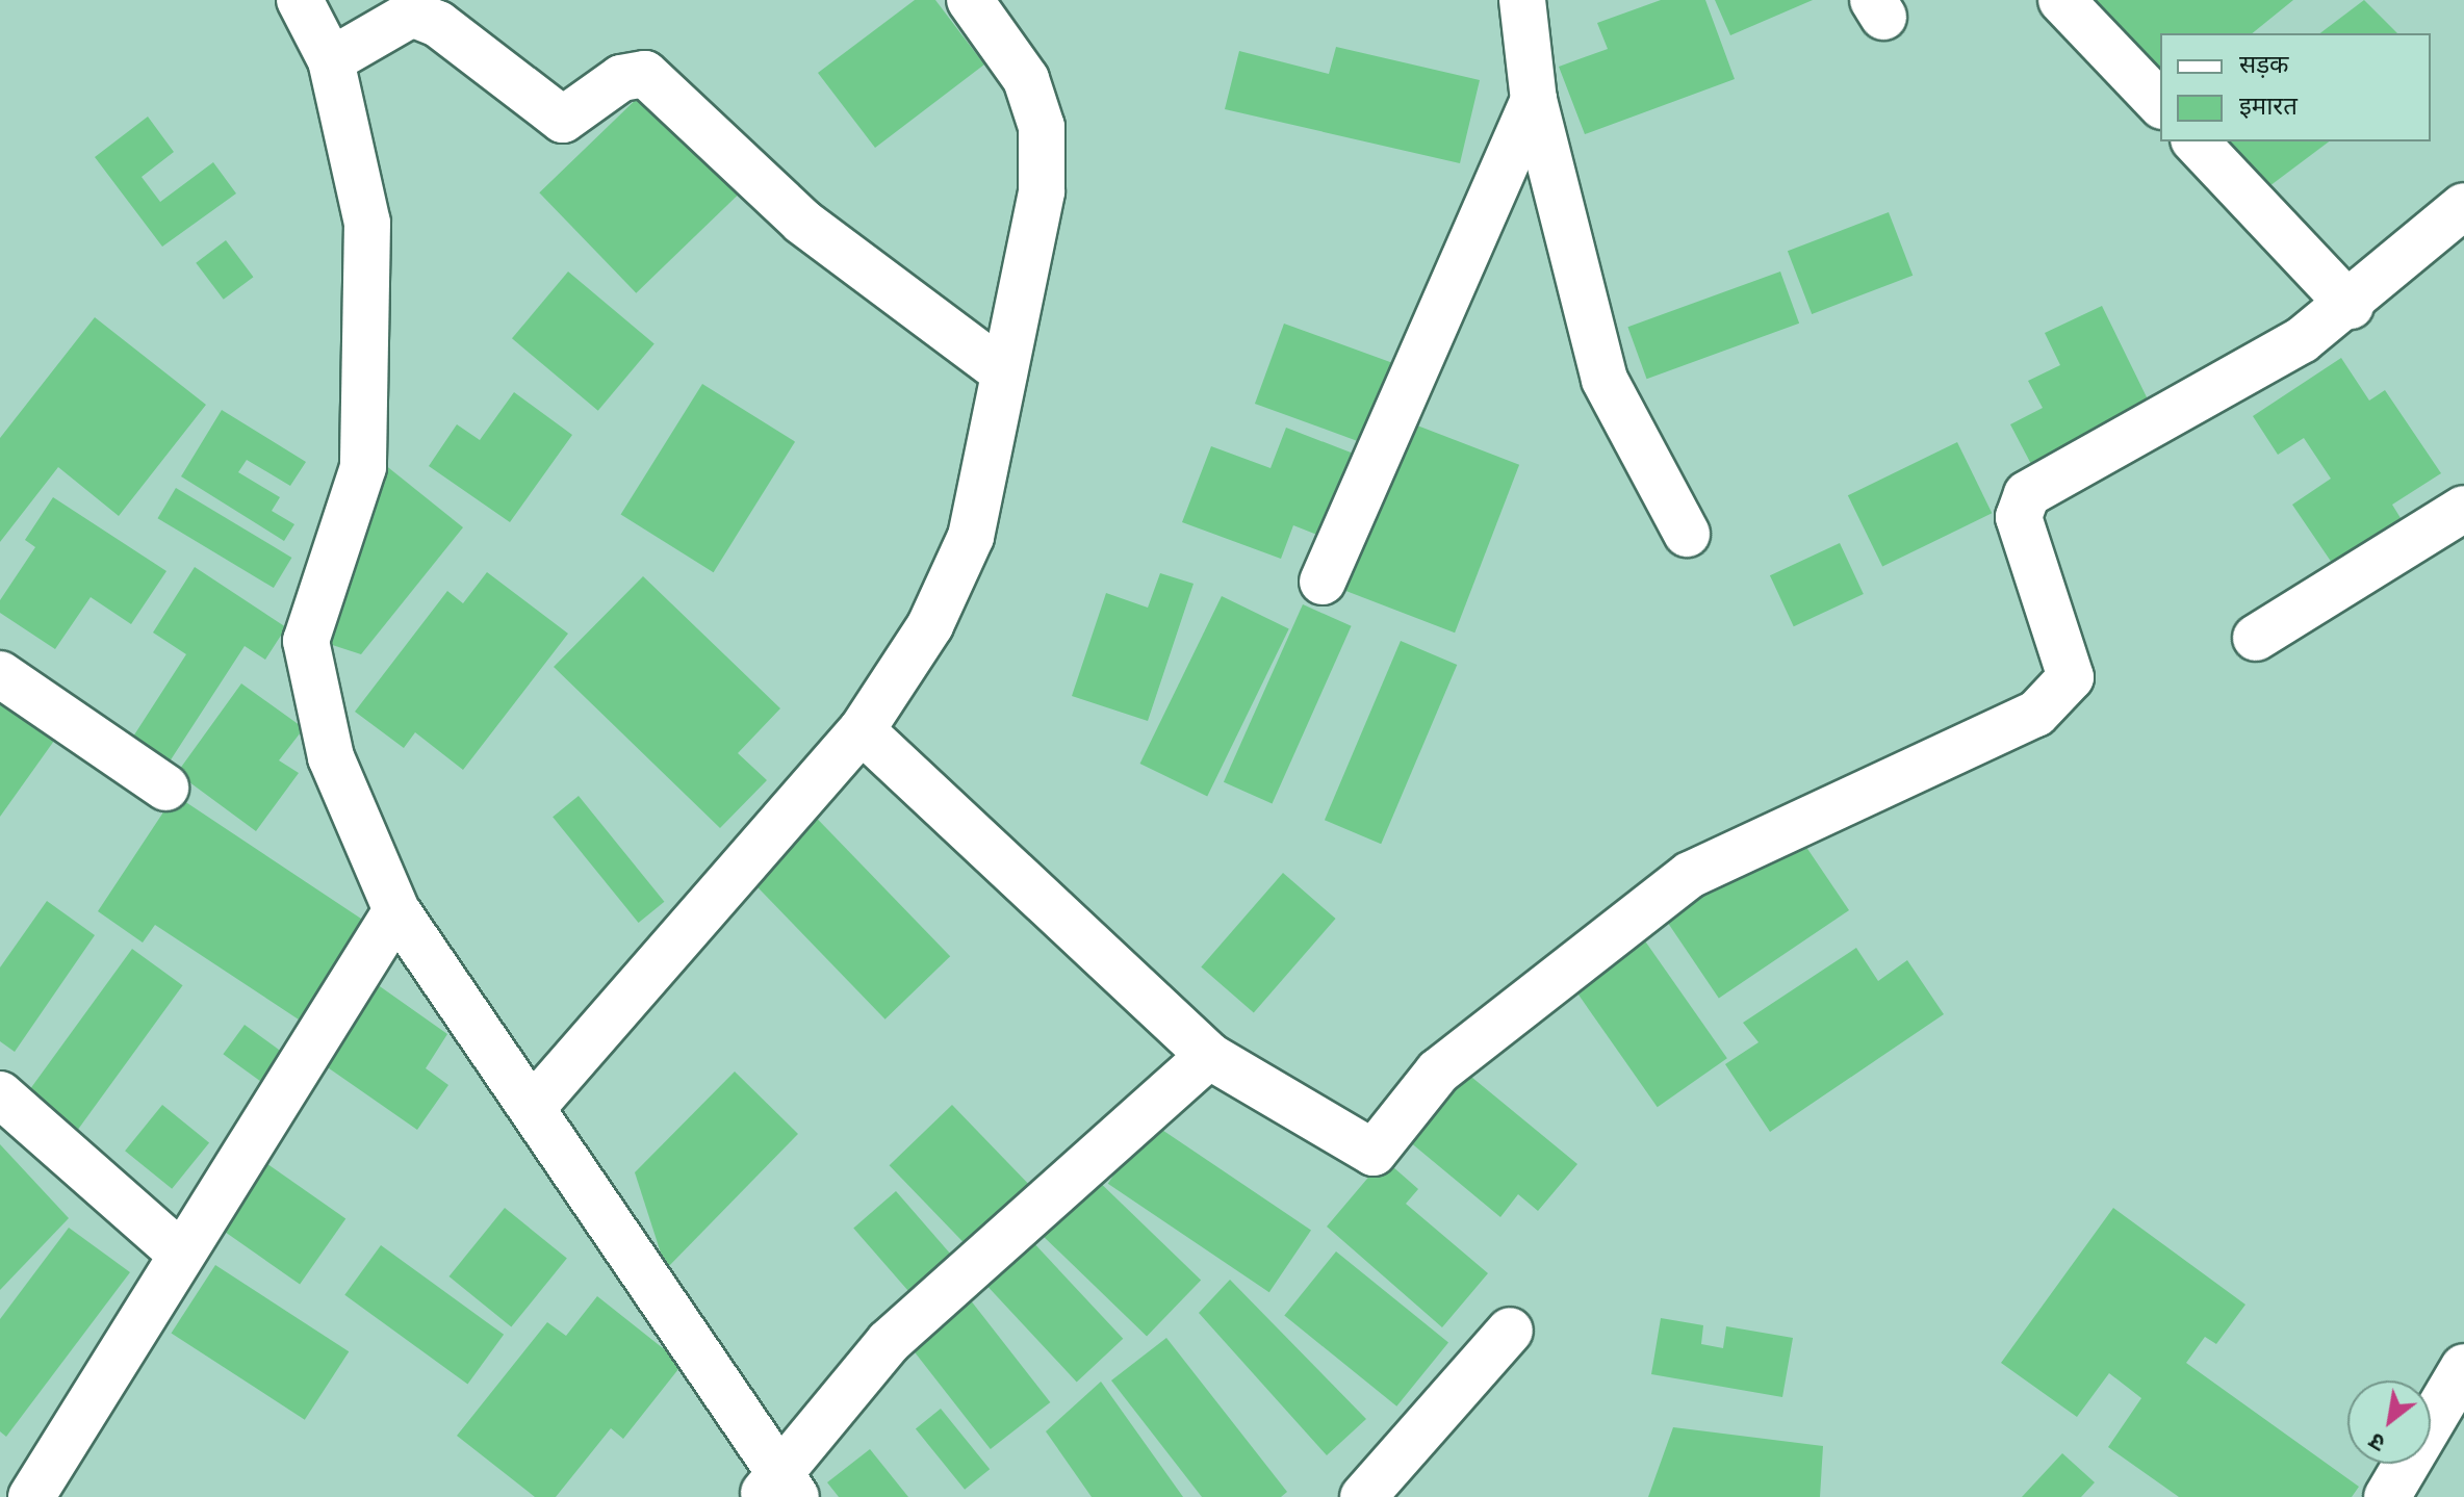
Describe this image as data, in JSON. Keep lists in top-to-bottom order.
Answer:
{
  "legend": ["सड़क", "इमारत"],
  "north": "bottom left"
}
